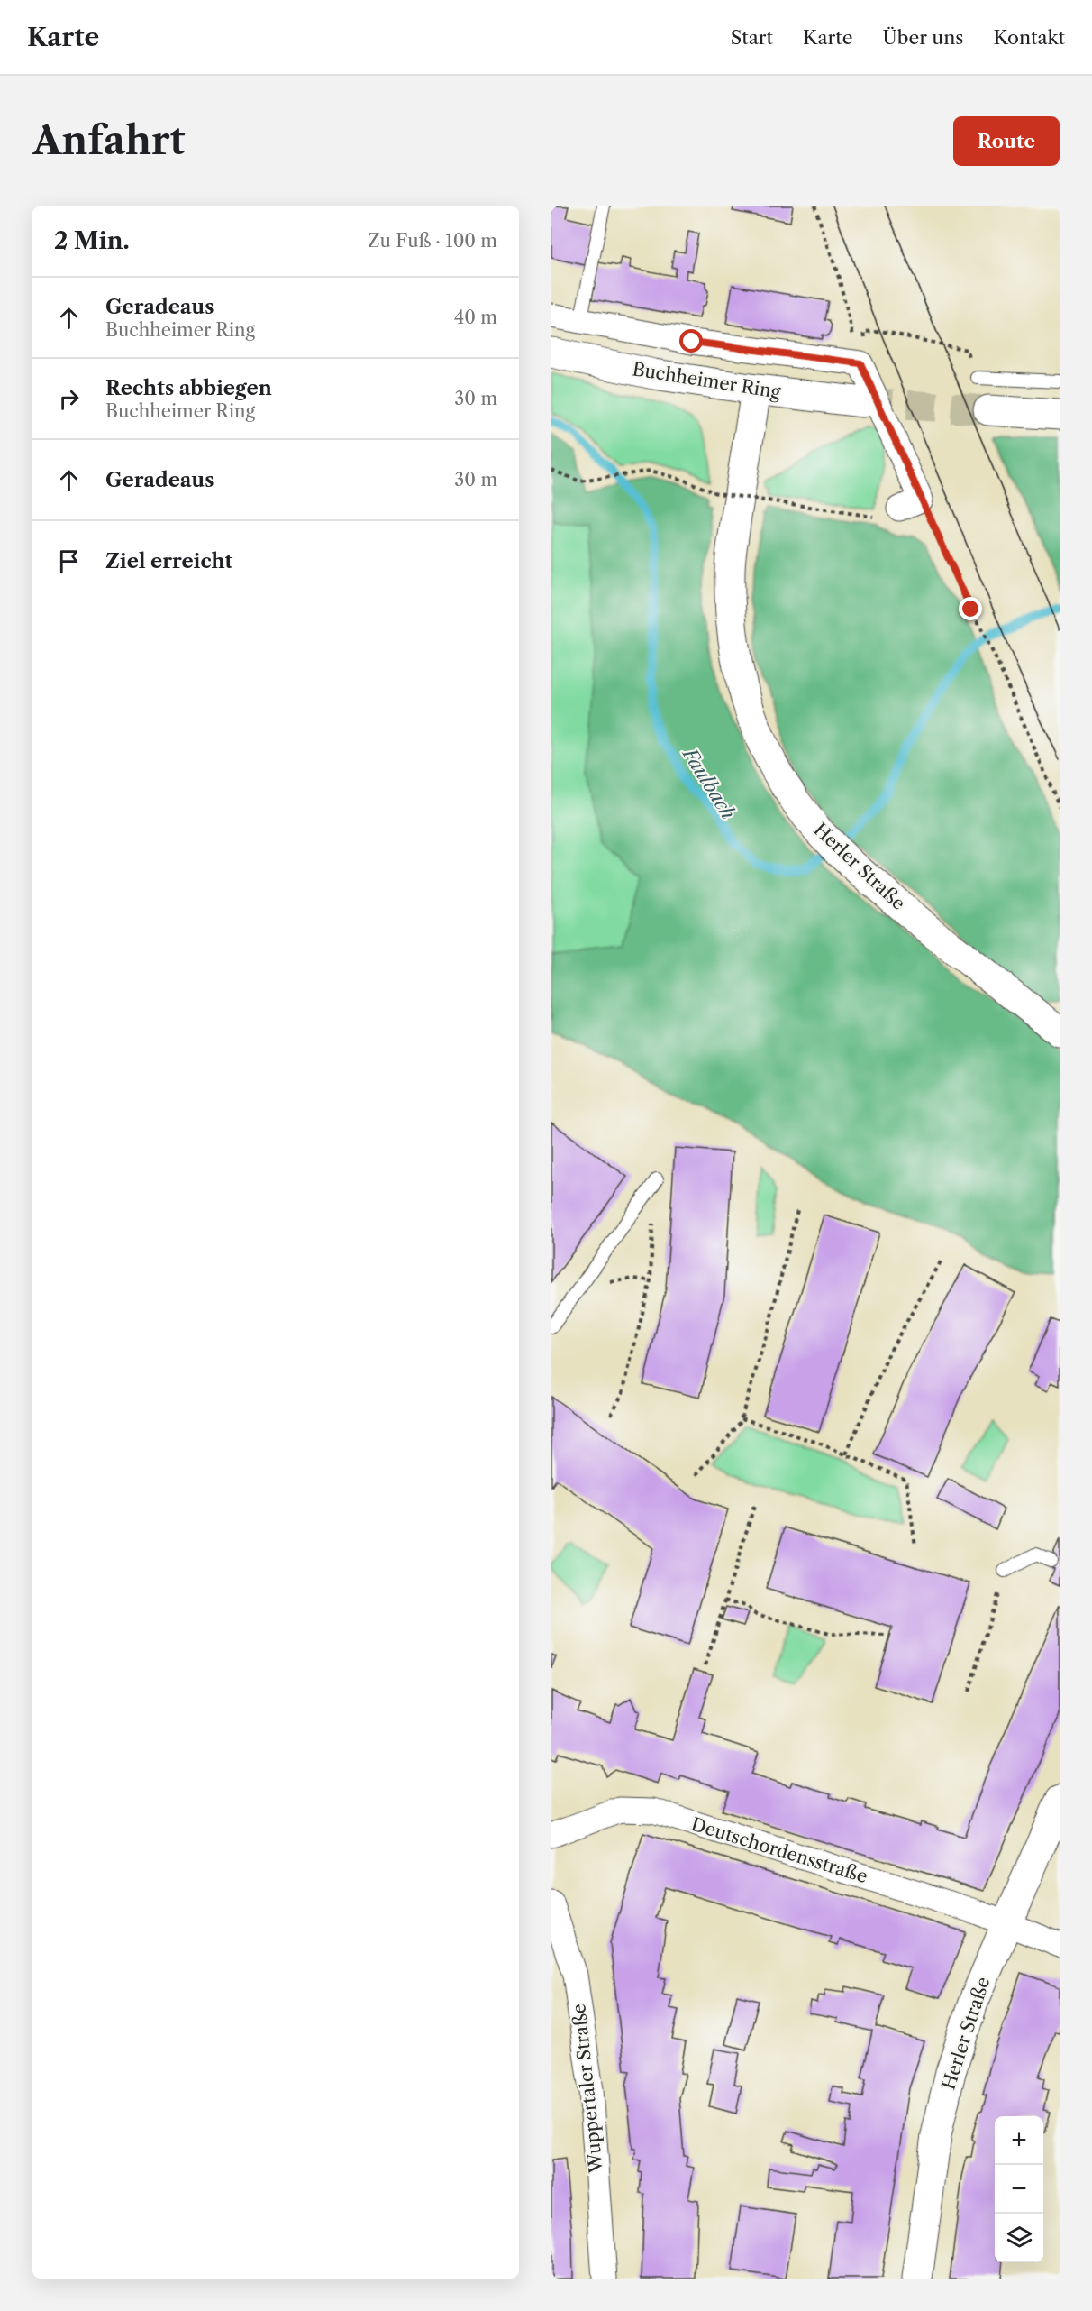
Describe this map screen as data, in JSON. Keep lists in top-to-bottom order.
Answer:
{
  "streets": {
    "street": [
      "Buchheimer Ring",
      "Herler Straße",
      "Deutschordensstraße",
      "Wuppertaler Straße"
    ]
  },
  "crossings": [
    ["Buchheimer Ring", "Herler Straße"],
    ["Herler Straße", "Deutschordensstraße"]
  ],
  "water": ["Faulbach"],
  "page": {
    "header": "Karte",
    "nav": [
      "Start",
      "Karte",
      "Über uns",
      "Kontakt"
    ],
    "buttons": "Route",
    "title": "Anfahrt",
    "heading": ["2 Min.", "Zu Fuß · 100 m"],
    "list": [
      ["Geradeaus", "Buchheimer Ring", "40 m"],
      ["Rechts abbiegen", "Buchheimer Ring", "30 m"],
      ["Geradeaus", "30 m"],
      "Ziel erreicht"
    ],
    "map_buttons": ["+", "−"]
  }
}
